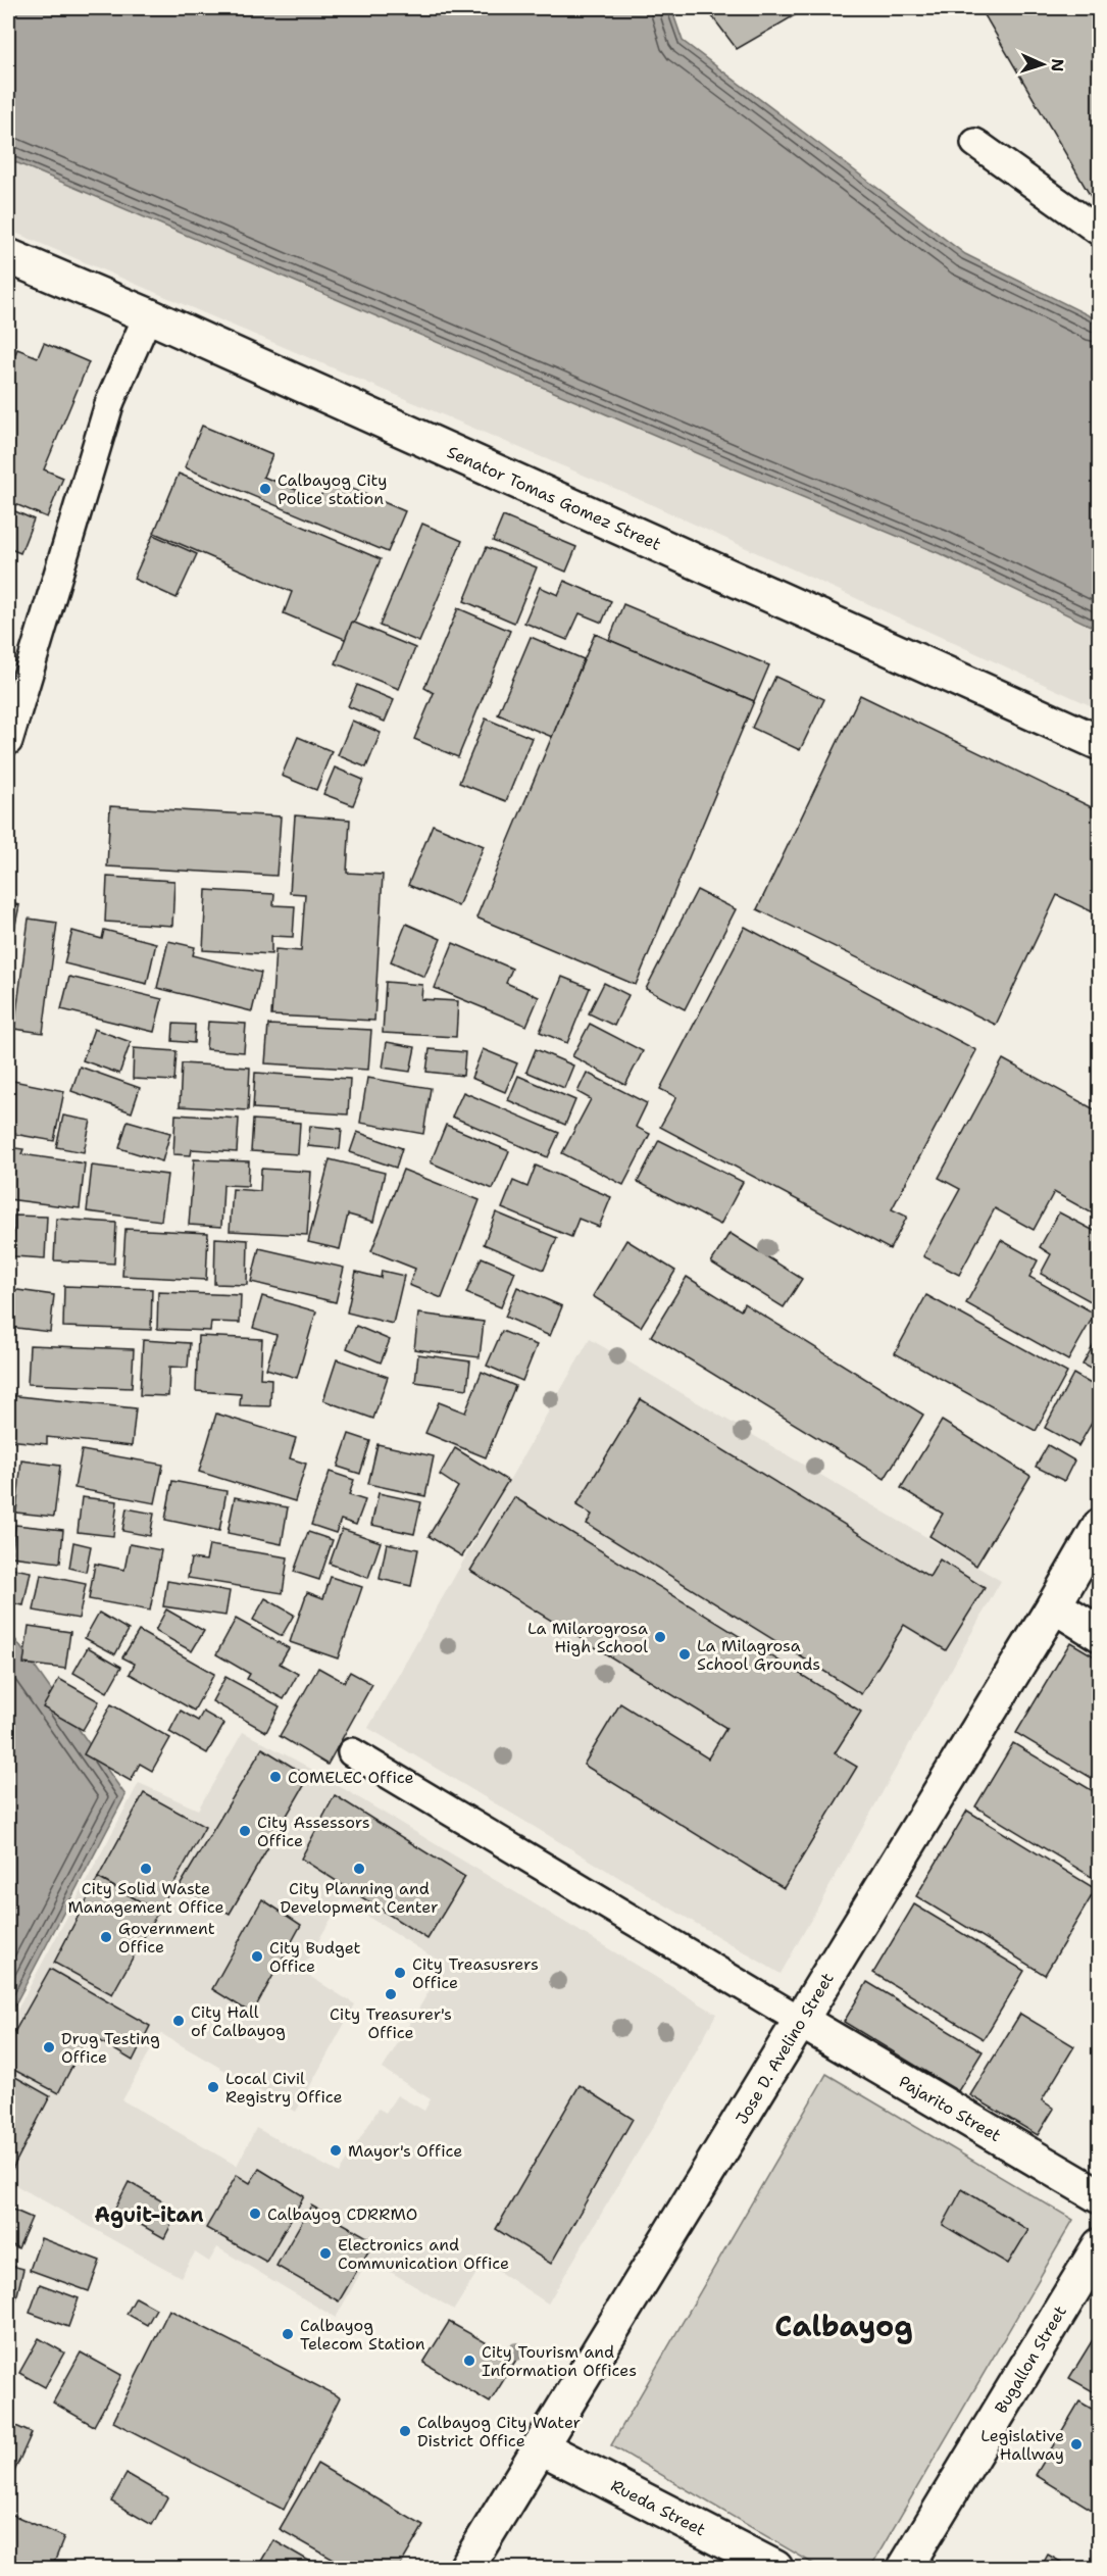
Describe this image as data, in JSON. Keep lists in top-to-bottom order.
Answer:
{
  "streets": {
    "main road": [
      "Senator Tomas Gomez Street",
      "Jose D. Avelino Street",
      "Pajarito Street",
      "Bugallon Street",
      "Rueda Street"
    ]
  },
  "crossings": [
    ["Jose D. Avelino Street", "Pajarito Street"],
    ["Jose D. Avelino Street", "Rueda Street"]
  ],
  "districts": ["Aguit-itan", "Calbayog"],
  "places": [
    "Calbayog City Police station",
    "La Milarogrosa High School",
    "La Milagrosa School Grounds",
    "COMELEC Office",
    "City Assessors Office",
    "City Solid Waste Management Office",
    "City Planning and Development Center",
    "Government Office",
    "City Budget Office",
    "City Treasusrers Office",
    "City Treasurer's Office",
    "City Hall of Calbayog",
    "Drug Testing Office",
    "Local Civil Registry Office",
    "Mayor's Office",
    "Calbayog CDRRMO",
    "Electronics and Communication Office",
    "Calbayog Telecom Station",
    "City Tourism and Information Offices",
    "Calbayog City Water District Office",
    "Legislative Hallway"
  ],
  "north": "right"
}
